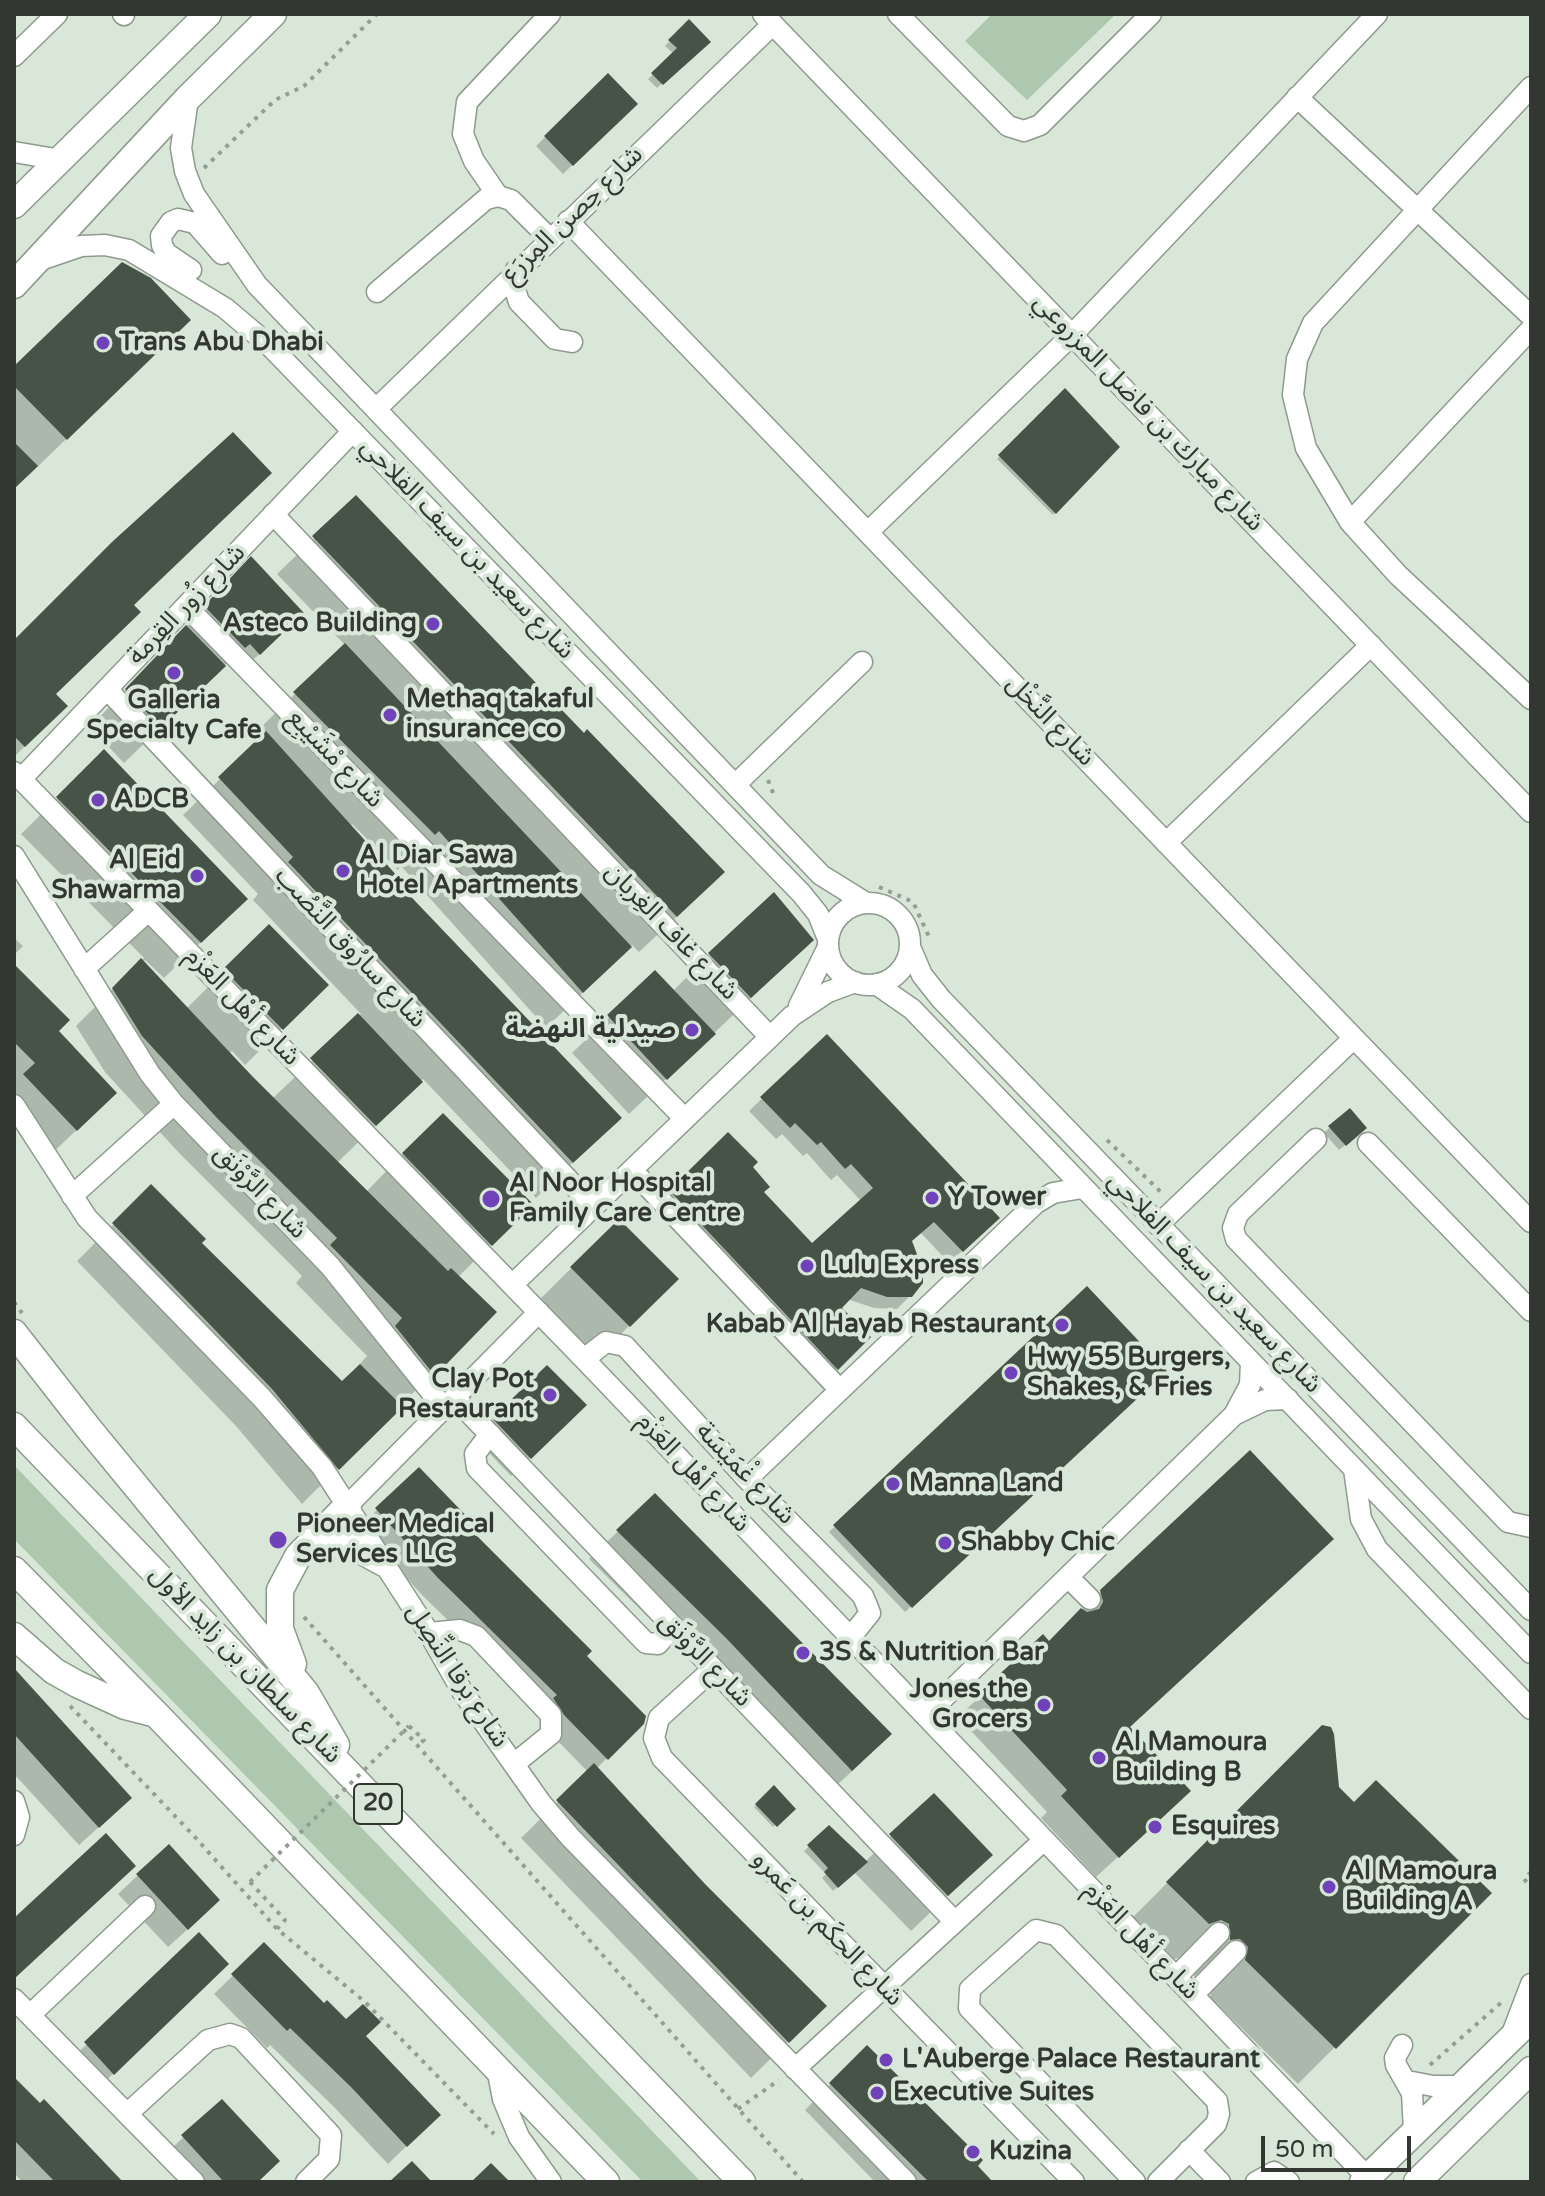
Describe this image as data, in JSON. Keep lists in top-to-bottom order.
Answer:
{
  "streets": {
    "main road": ["شارع سلطان بن زايد الأول", "20"],
    "street": [
      "شارع حِصن المِزرَع",
      "شارع مبارك بن فاضل المزروعي",
      "شارع سعيد بن سيف الفلاحي",
      "شارع زُور القِرمة",
      "شارع النَّخْل",
      "شارع مْشَيْبِع",
      "شارع غاف الغِربان",
      "شارع سارُوق النَّصُب",
      "شارع أهْل العَزْم",
      "شارع الرَّوْنَق",
      "شارع غْمَيْسَة",
      "شارع بَرقا النِّصِل",
      "شارع الحكَم بن عَمرو"
    ]
  },
  "crossings": [
    ["شارع حِصن المِزرَع", "شارع مبارك بن فاضل المزروعي"],
    ["شارع حِصن المِزرَع", "شارع سعيد بن سيف الفلاحي"],
    ["شارع حِصن المِزرَع", "شارع النَّخْل"],
    ["شارع سعيد بن سيف الفلاحي", "شارع زُور القِرمة"],
    ["شارع زُور القِرمة", "شارع مْشَيْبِع"],
    ["شارع زُور القِرمة", "شارع غاف الغِربان"],
    ["شارع زُور القِرمة", "شارع سارُوق النَّصُب"],
    ["شارع زُور القِرمة", "شارع أهْل العَزْم"],
    ["شارع أهْل العَزْم", "شارع غْمَيْسَة"],
    ["شارع الرَّوْنَق", "شارع الحكَم بن عَمرو"]
  ],
  "places": [
    "Trans Abu Dhabi",
    "Asteco Building",
    "Galleria Specialty Cafe",
    "Methaq takaful insurance co",
    "ADCB",
    "Al Diar Sawa Hotel Apartments",
    "Al Eid Shawarma",
    "صيدلية النهضة",
    "Y Tower",
    "Al Noor Hospital Family Care Centre",
    "Lulu Express",
    "Kabab Al Hayab Restaurant",
    "Hwy 55 Burgers, Shakes, & Fries",
    "Clay Pot Restaurant",
    "Manna Land",
    "Pioneer Medical Services LLC",
    "Shabby Chic",
    "3S & Nutrition Bar",
    "Jones the Grocers",
    "Al Mamoura Building B",
    "Esquires",
    "Al Mamoura Building A",
    "L'Auberge Palace Restaurant",
    "Executive Suites",
    "Kuzina"
  ],
  "scale_bar": "50 m"
}
